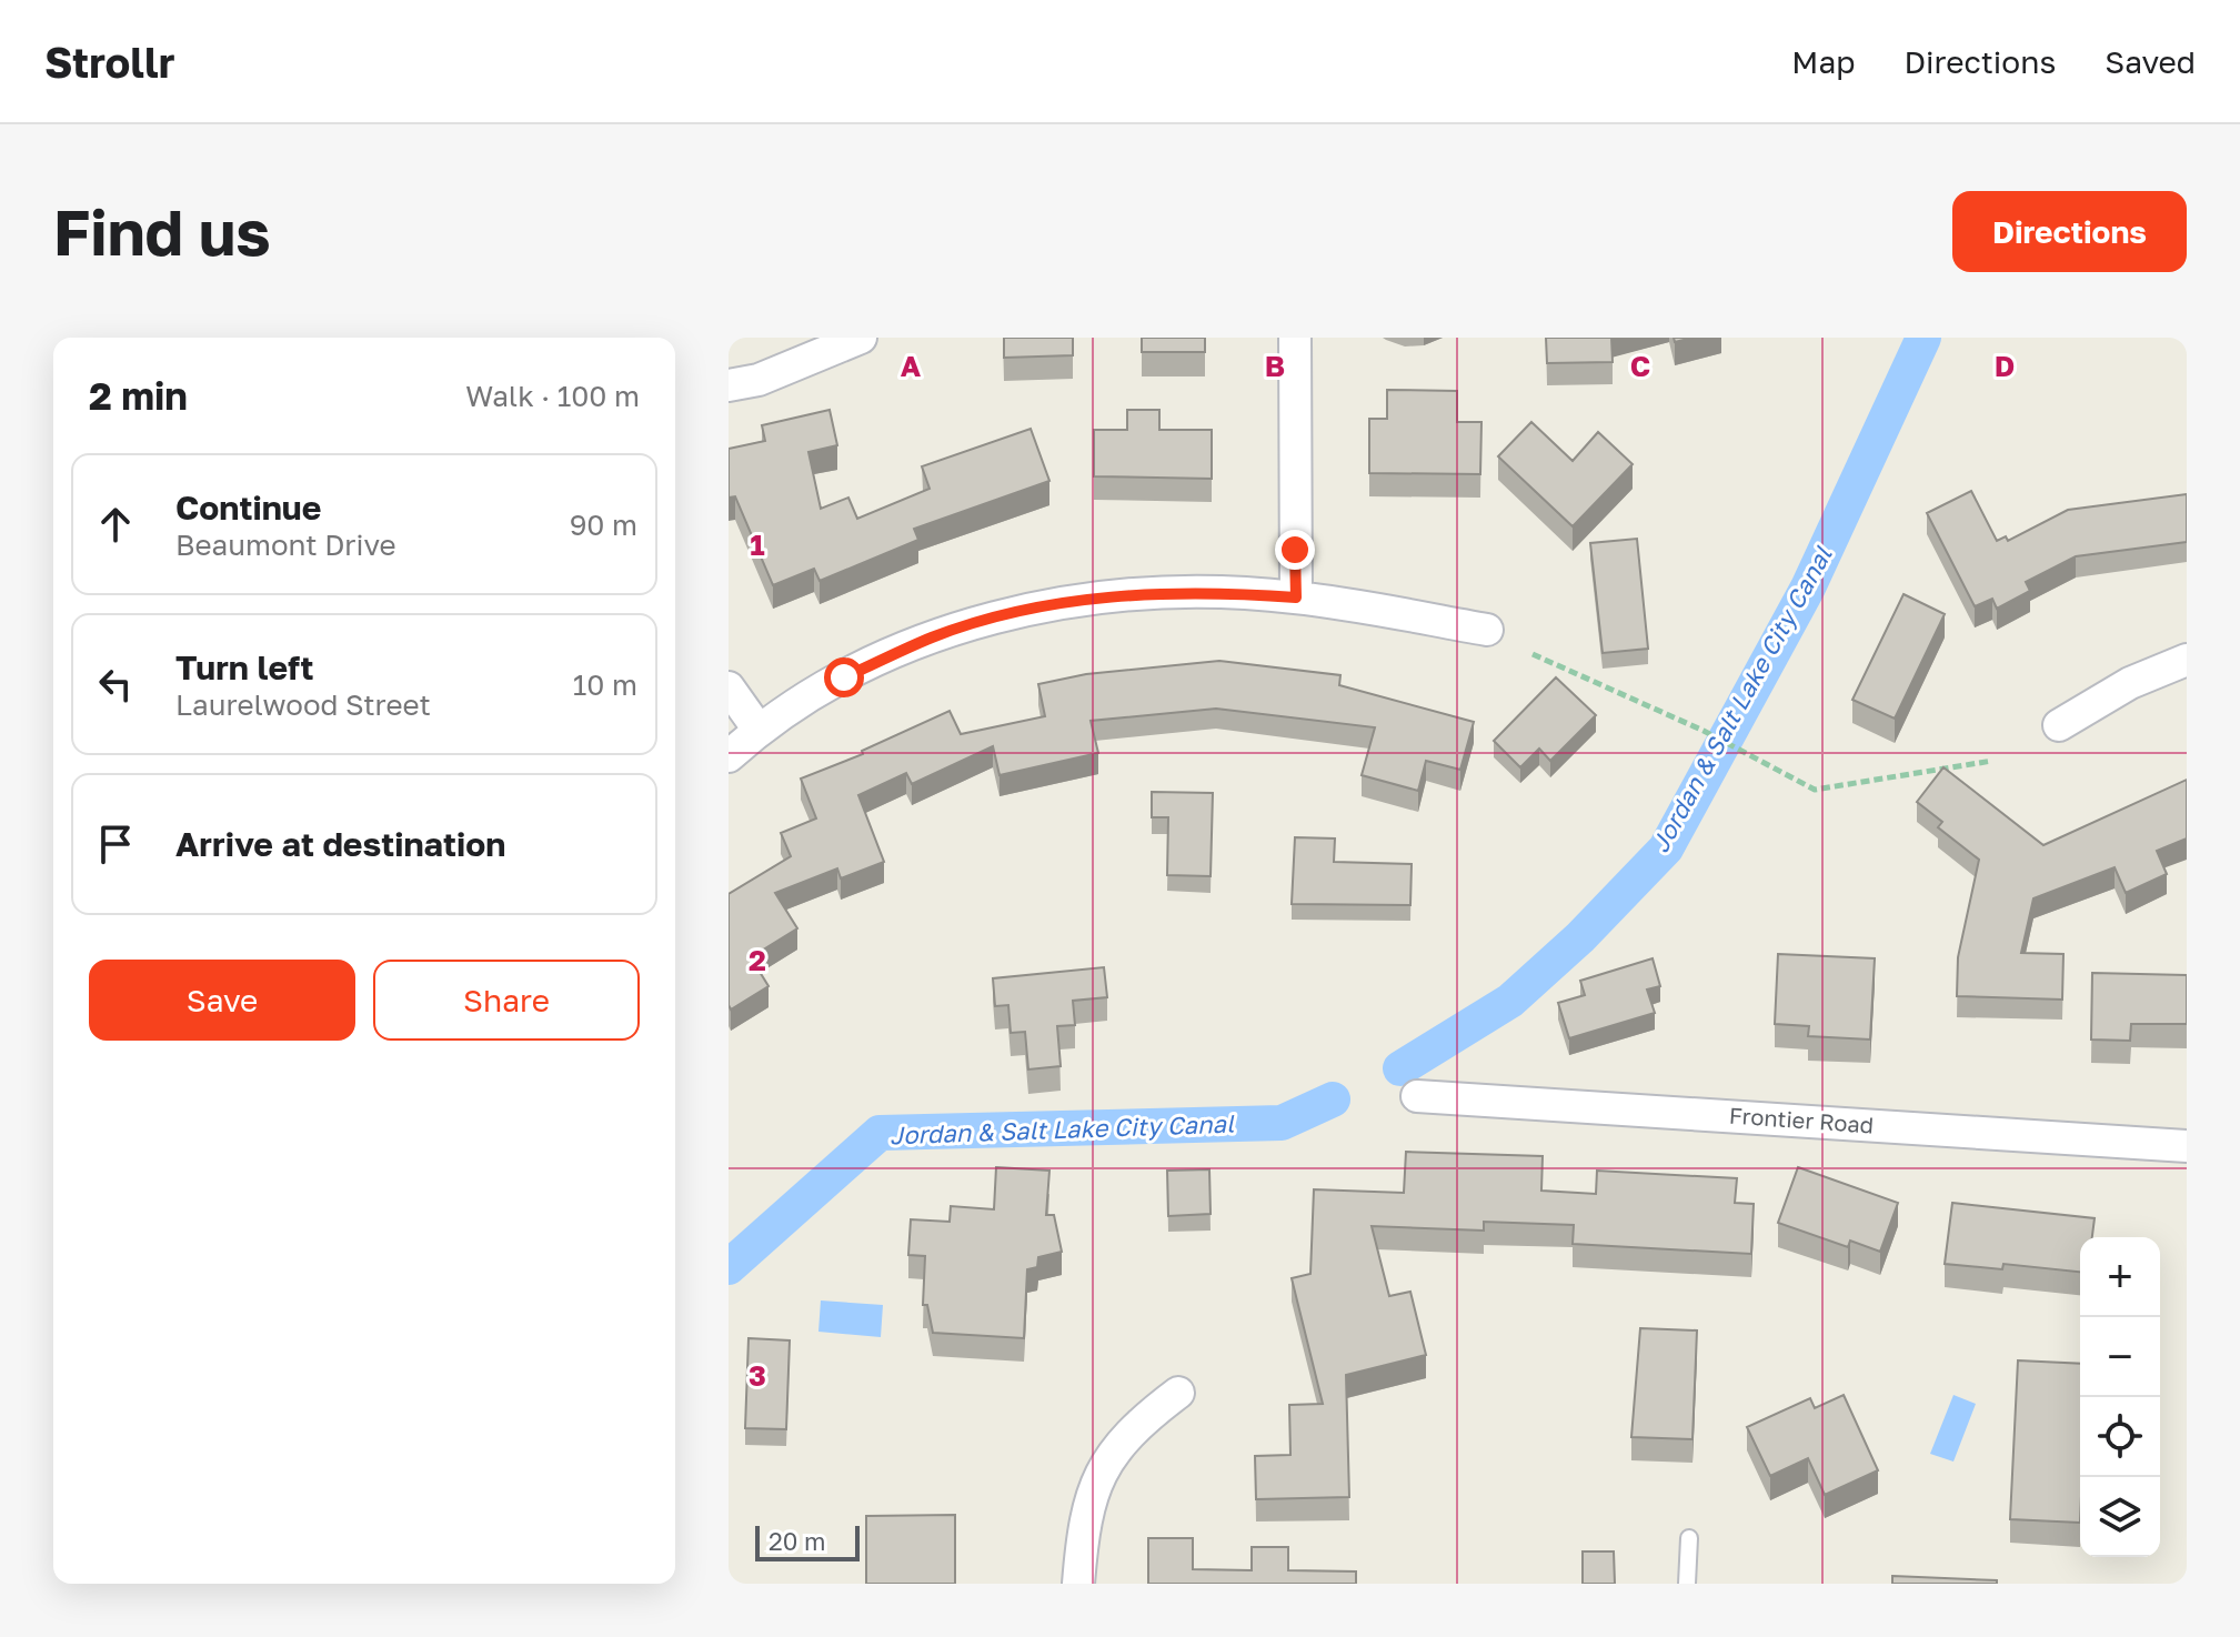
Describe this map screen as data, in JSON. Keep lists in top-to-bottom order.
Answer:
{
  "streets": {
    "street": ["Frontier Road"]
  },
  "water": ["Jordan & Salt Lake City Canal"],
  "scale_bar": "20 m",
  "page": {
    "header": "Strollr",
    "nav": ["Map", "Directions", "Saved"],
    "buttons": [
      "Directions",
      ["Save", "Share"]
    ],
    "title": "Find us",
    "heading": ["2 min", "Walk · 100 m"],
    "list": [
      ["Continue", "Beaumont Drive", "90 m"],
      ["Turn left", "Laurelwood Street", "10 m"],
      "Arrive at destination"
    ],
    "map_buttons": ["+", "−"],
    "scale": "20 m"
  },
  "grid": {
    "columns": [
      "A",
      "B",
      "C",
      "D"
    ],
    "rows": ["1", "2", "3"]
  }
}
